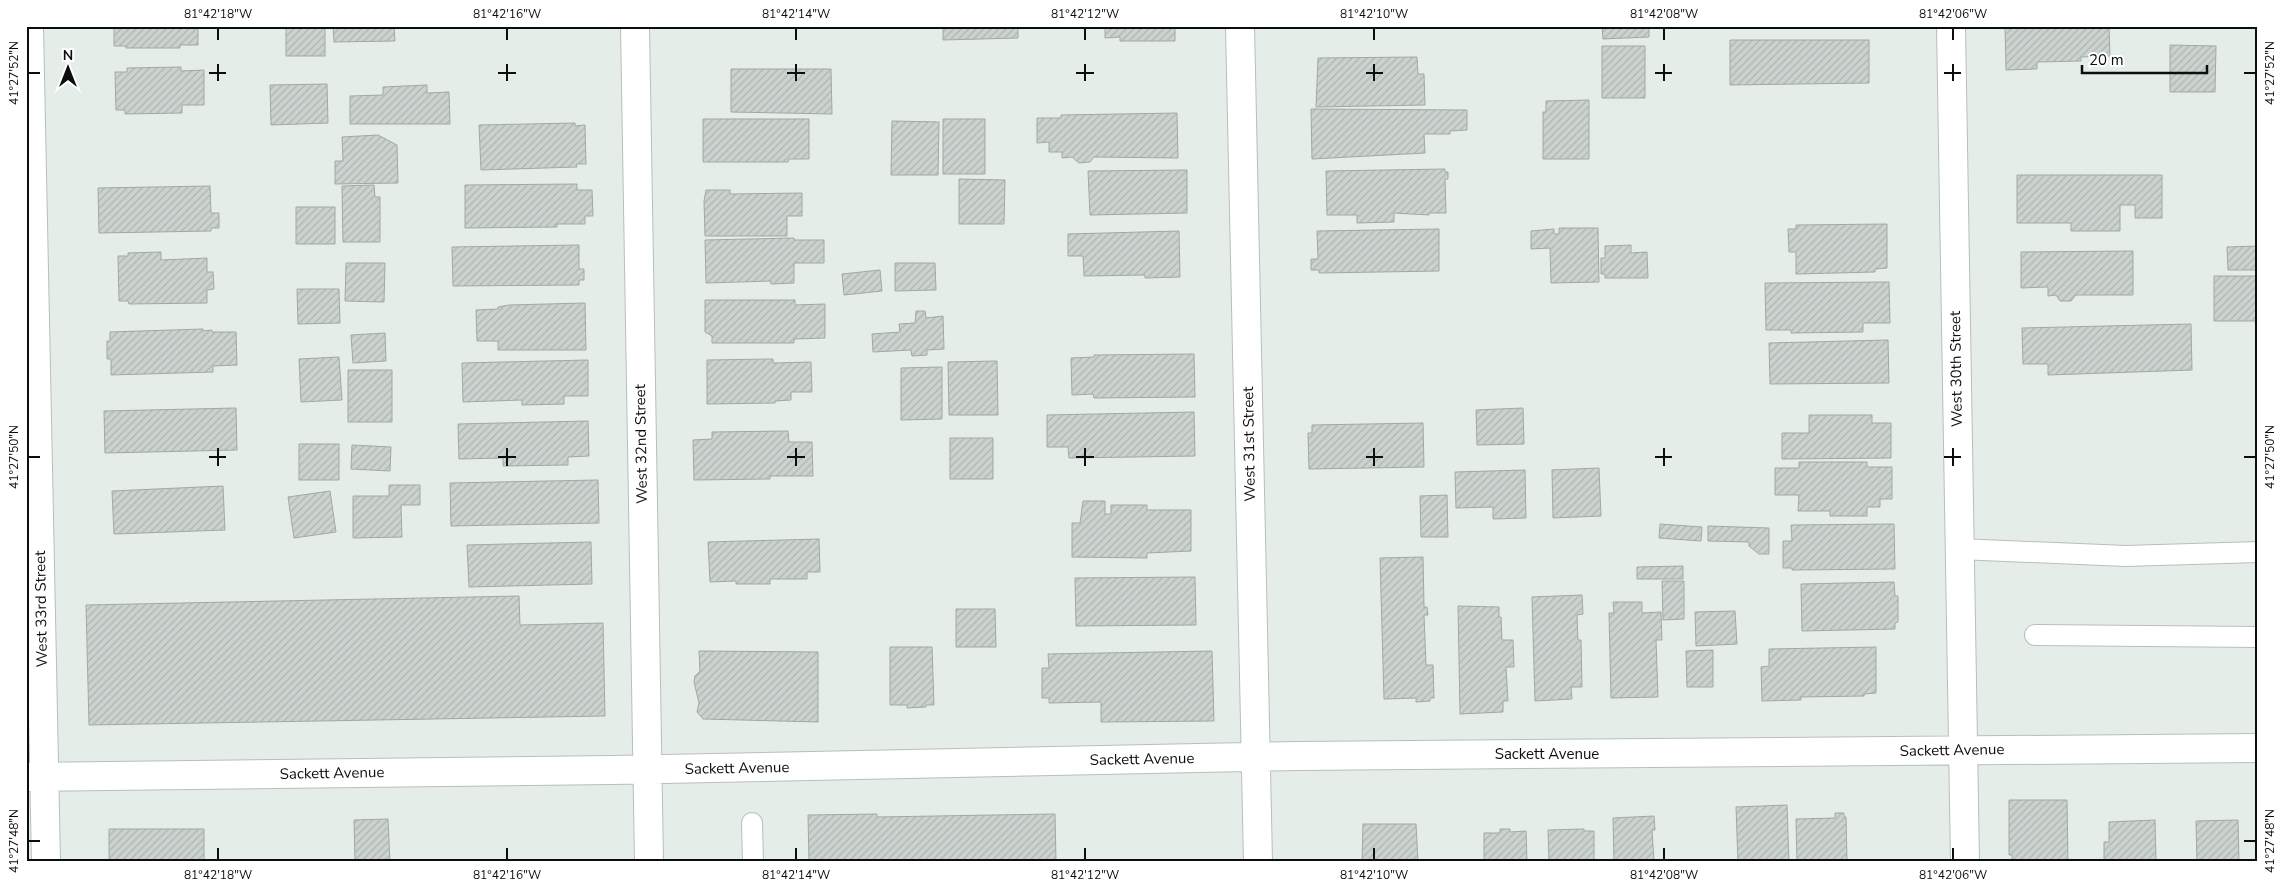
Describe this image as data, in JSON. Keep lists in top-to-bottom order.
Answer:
{
  "streets": {
    "street": [
      "West 30th Street",
      "West 32nd Street",
      "West 31st Street",
      "West 33rd Street",
      "Sackett Avenue"
    ]
  },
  "crossings": [
    ["West 30th Street", "Sackett Avenue"],
    ["West 32nd Street", "Sackett Avenue"],
    ["West 31st Street", "Sackett Avenue"],
    ["West 33rd Street", "Sackett Avenue"]
  ],
  "scale_bar": "20 m",
  "north": "top",
  "coordinates": [
    "81°42'18\"W",
    "81°42'16\"W",
    "81°42'14\"W",
    "81°42'12\"W",
    "81°42'10\"W",
    "81°42'08\"W",
    "81°42'06\"W",
    "41°27'52\"N",
    "41°27'50\"N",
    "41°27'48\"N"
  ]
}
